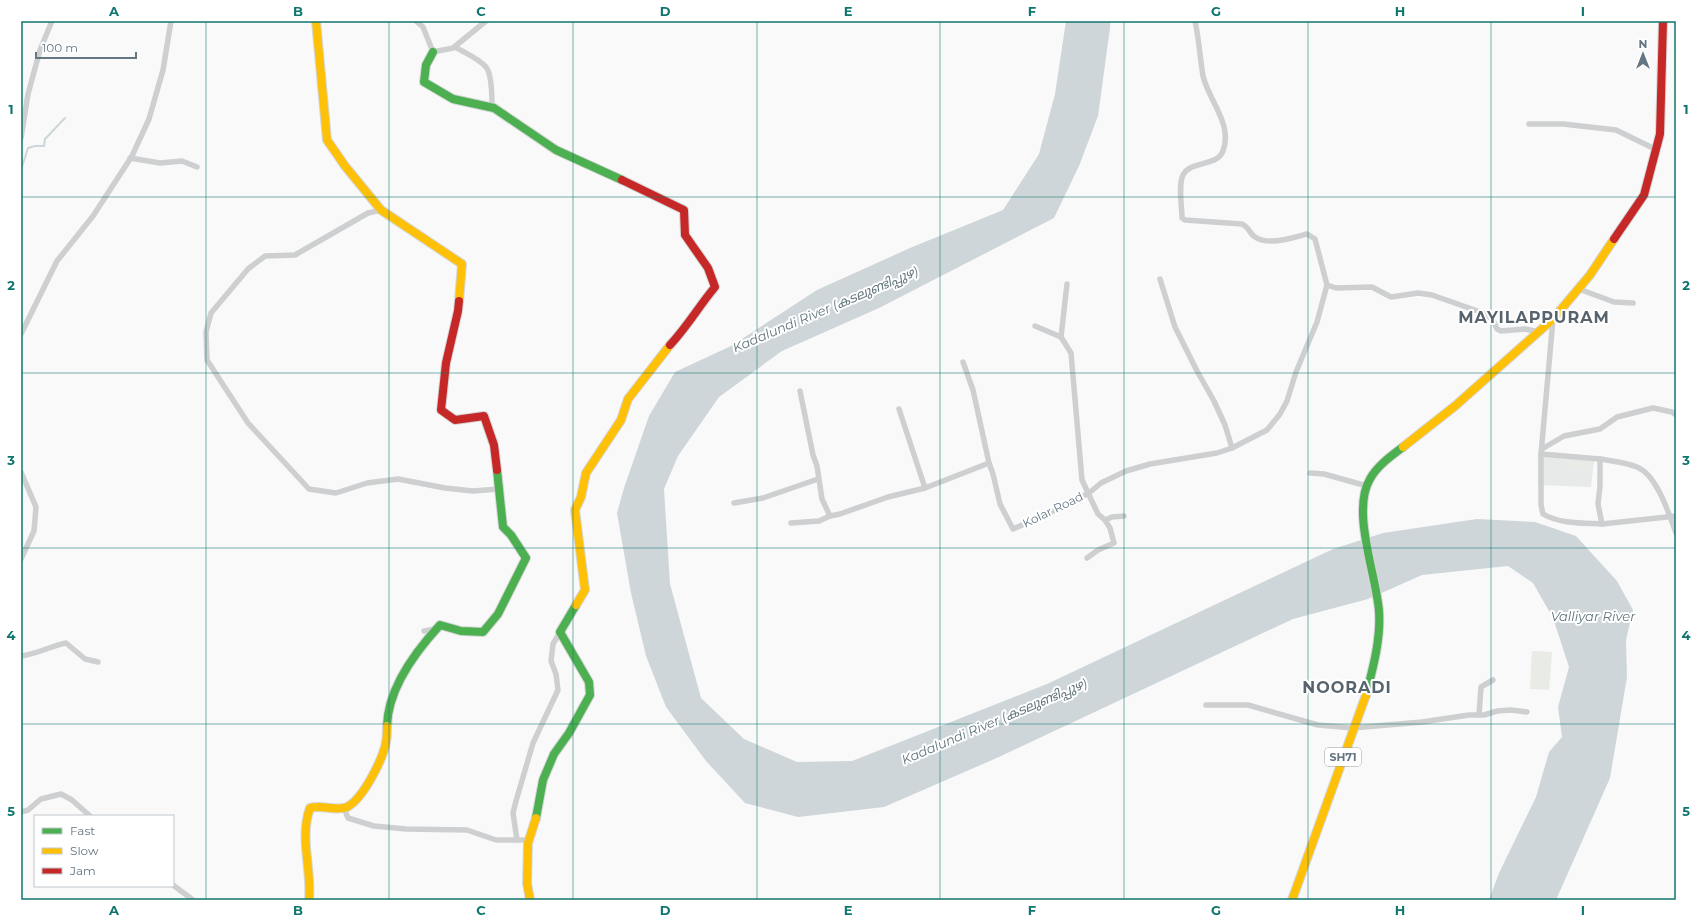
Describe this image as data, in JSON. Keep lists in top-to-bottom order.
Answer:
{
  "streets": {
    "street": ["Kolar Road", "SH71"]
  },
  "districts": ["MAYILAPPURAM", "NOORADI"],
  "water": ["Kadalundi River (കടലുണ്ടിപ്പുഴ)", "Valliyar River"],
  "legend": ["Fast", "Slow", "Jam"],
  "scale_bar": "100 m",
  "north": "top",
  "grid": {
    "columns": [
      "A",
      "B",
      "C",
      "D",
      "E",
      "F",
      "G",
      "H",
      "I"
    ],
    "rows": [
      "1",
      "2",
      "3",
      "4",
      "5"
    ]
  }
}
